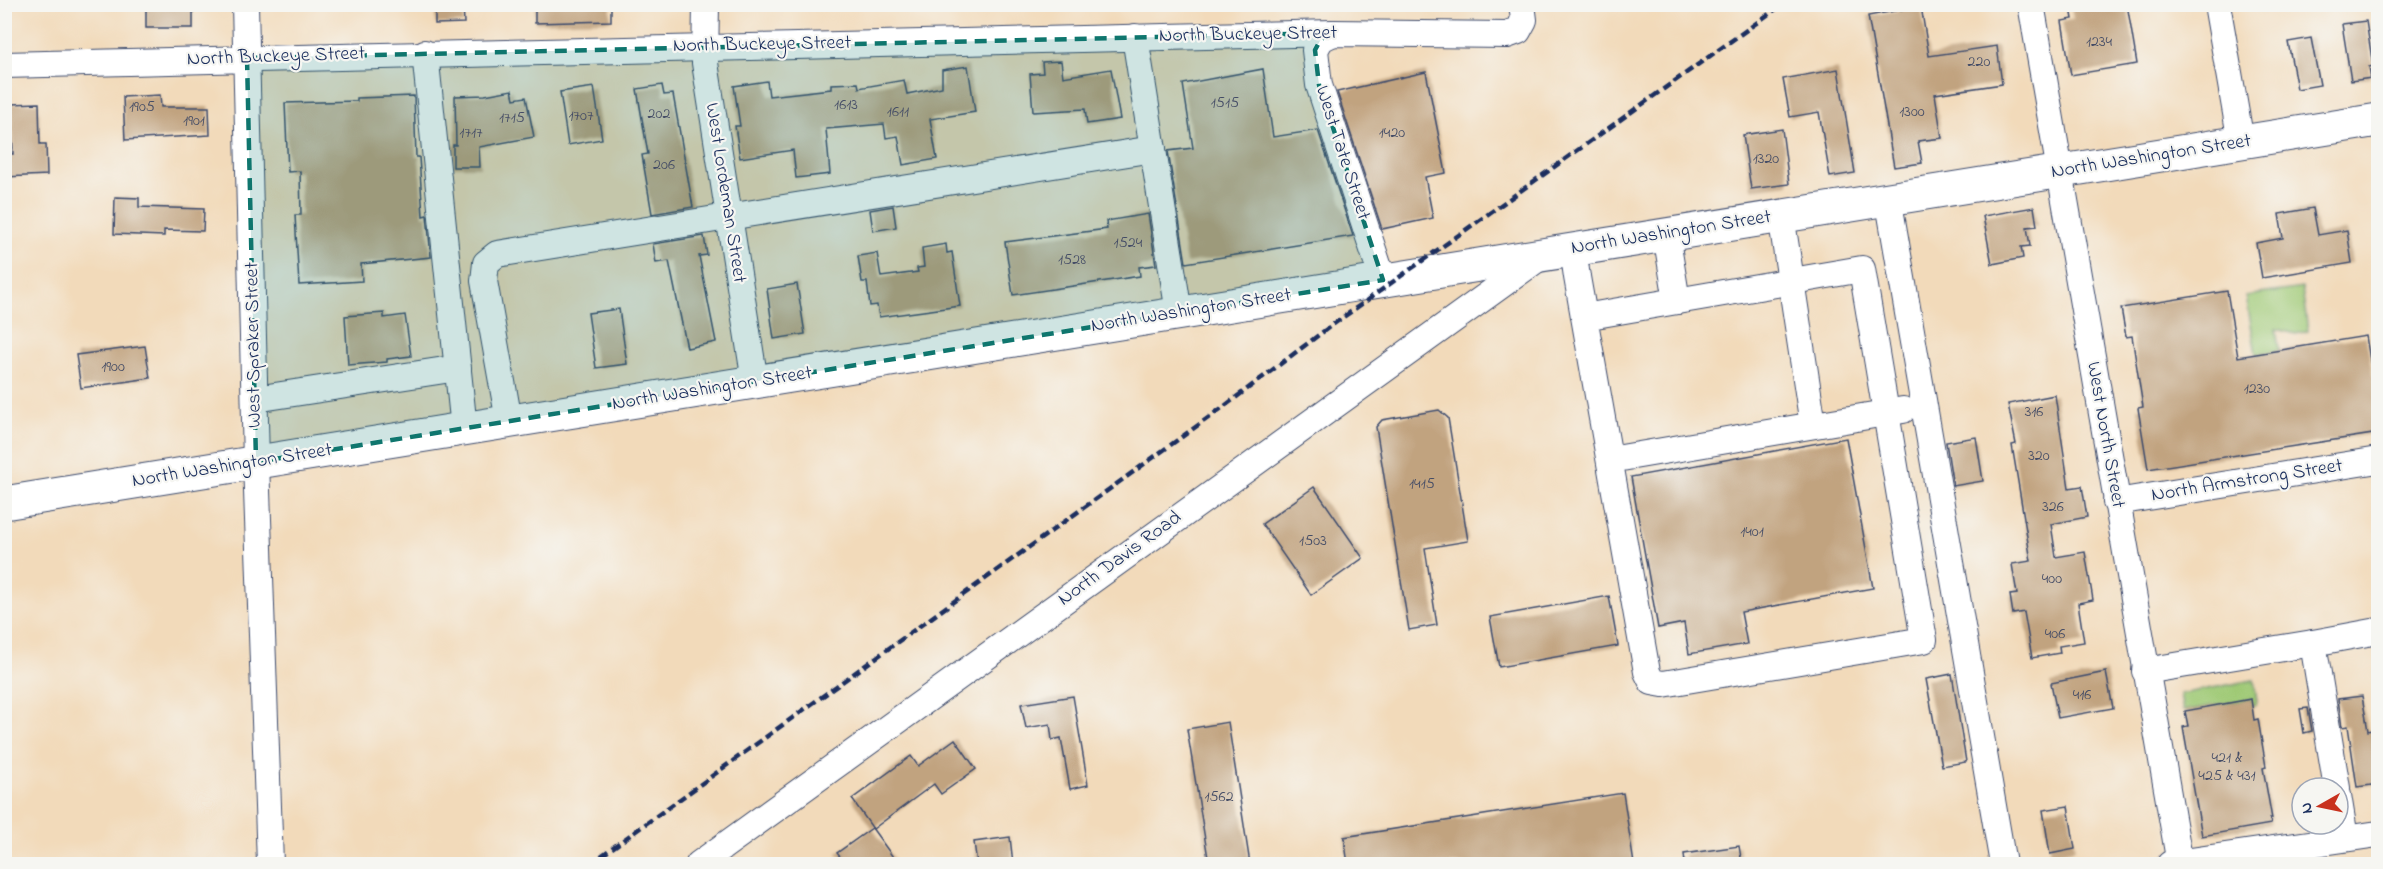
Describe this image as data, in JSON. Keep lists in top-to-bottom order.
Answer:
{
  "streets": {
    "main road": ["North Washington Street"],
    "street": [
      "North Buckeye Street",
      "West Tate Street",
      "West Lordeman Street",
      "West Spraker Street",
      "West North Street",
      "North Armstrong Street",
      "North Davis Road"
    ]
  },
  "crossings": [
    ["North Buckeye Street", "West Tate Street"],
    ["North Buckeye Street", "West Lordeman Street"],
    ["North Buckeye Street", "West Spraker Street"],
    ["West Tate Street", "North Washington Street"],
    ["North Washington Street", "West Lordeman Street"],
    ["North Washington Street", "West Spraker Street"],
    ["North Washington Street", "West North Street"],
    ["North Washington Street", "North Davis Road"],
    ["West North Street", "North Armstrong Street"]
  ],
  "house_numbers": [
    "1234",
    "220",
    "1515",
    "1613",
    "1905",
    "1611",
    "1300",
    "202",
    "1707",
    "1715",
    "1901",
    "1717",
    "1420",
    "1320",
    "206",
    "1524",
    "1528",
    "1900",
    "1230",
    "316",
    "320",
    "1415",
    "326",
    "1401",
    "1503",
    "400",
    "406",
    "416",
    "421 & 425 & 431",
    "1562"
  ],
  "north": "left"
}
